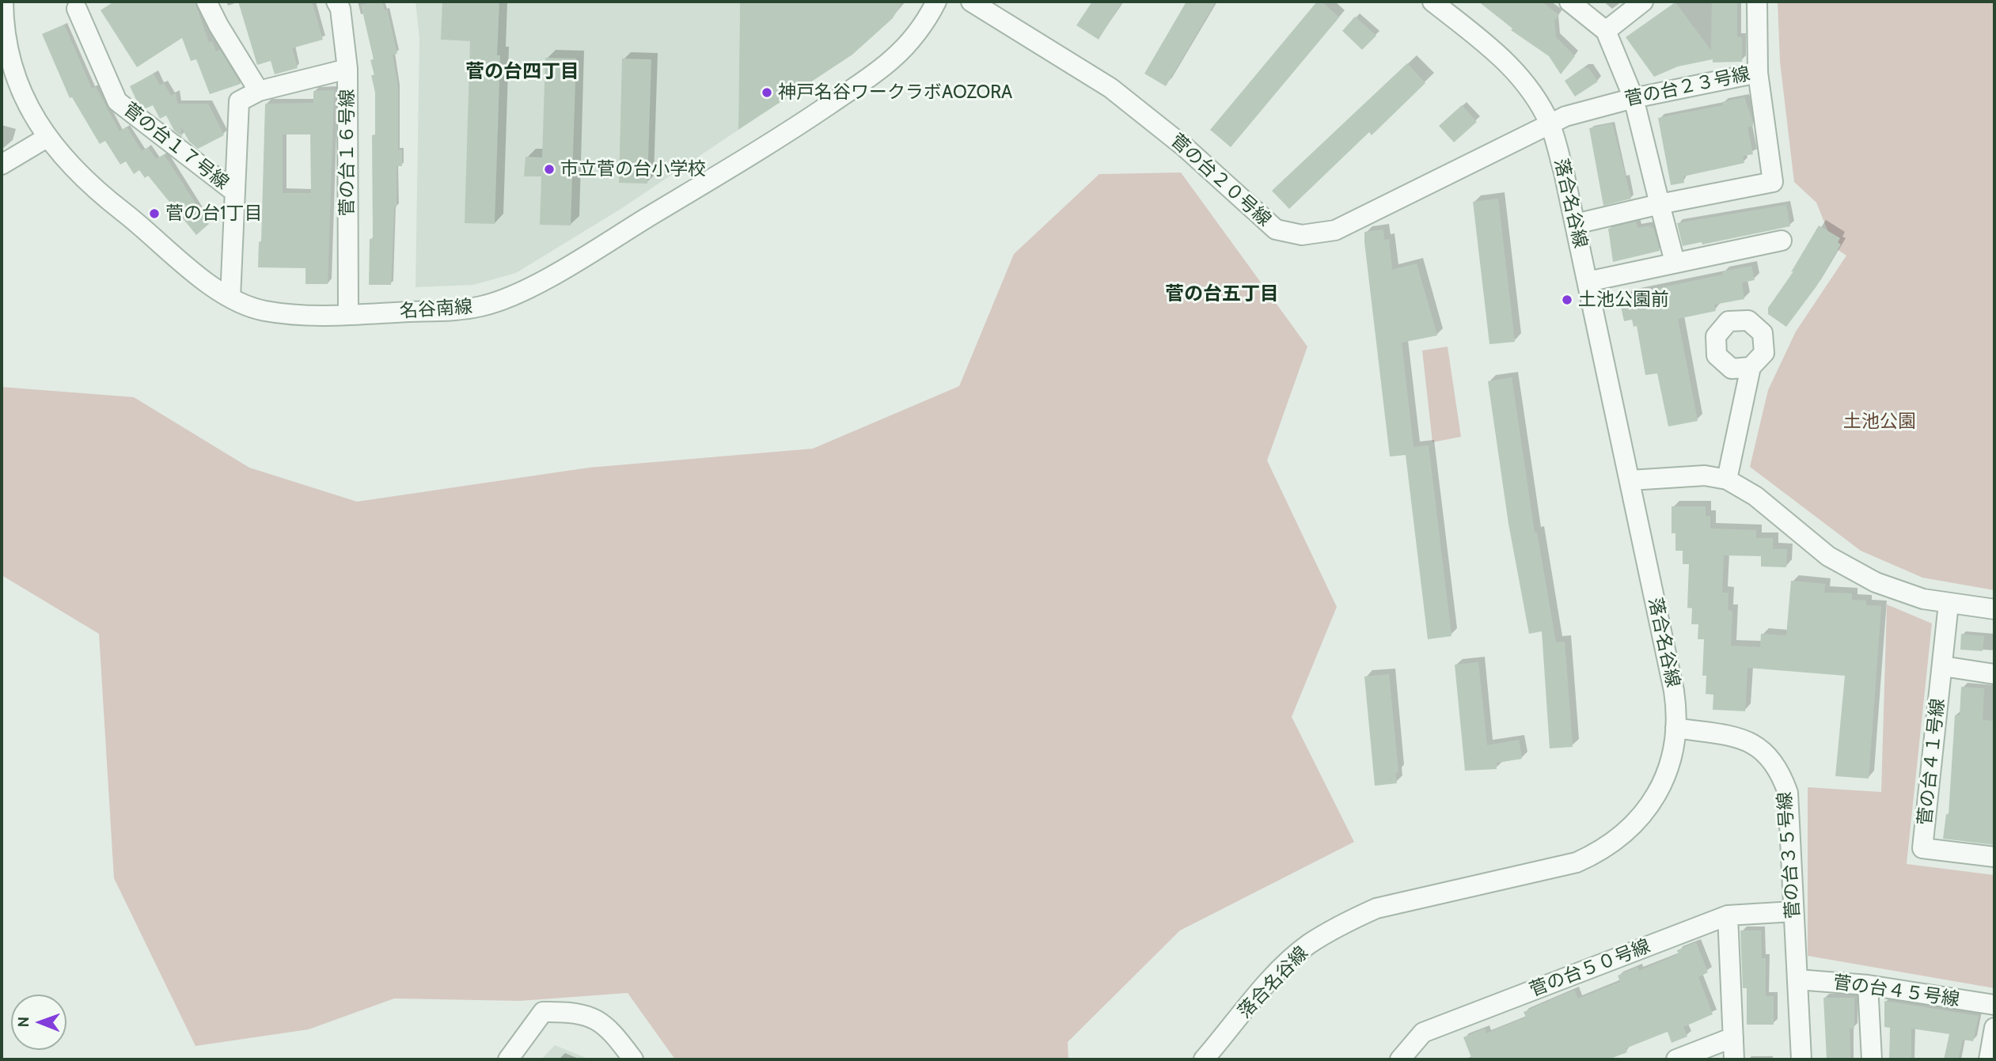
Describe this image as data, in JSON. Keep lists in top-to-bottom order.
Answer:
{
  "streets": {
    "street": [
      "菅の台２３号線",
      "菅の台１７号線",
      "菅の台１６号線",
      "菅の台２０号線",
      "落合名谷線",
      "名谷南線",
      "菅の台４１号線",
      "菅の台３５号線",
      "菅の台５０号線",
      "菅の台４５号線"
    ]
  },
  "crossings": [
    ["菅の台２３号線", "菅の台２０号線"],
    ["菅の台２３号線", "落合名谷線"],
    ["菅の台１７号線", "菅の台１６号線"],
    ["菅の台１６号線", "名谷南線"],
    ["菅の台２０号線", "落合名谷線"],
    ["落合名谷線", "菅の台３５号線"],
    ["菅の台３５号線", "菅の台５０号線"],
    ["菅の台３５号線", "菅の台４５号線"]
  ],
  "districts": ["菅の台四丁目", "菅の台五丁目"],
  "parks": ["土池公園"],
  "places": [
    "神戸名谷ワークラボAOZORA",
    "市立菅の台小学校",
    "菅の台1丁目",
    "土池公園前"
  ],
  "north": "left"
}
